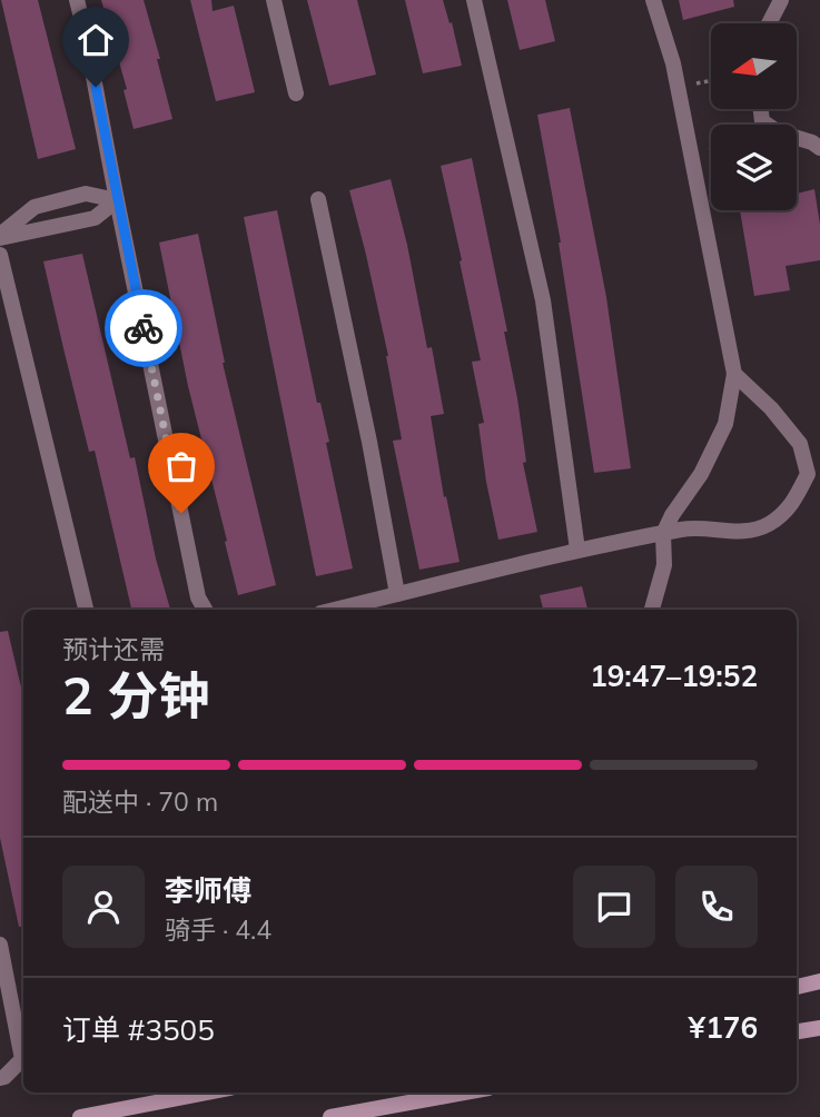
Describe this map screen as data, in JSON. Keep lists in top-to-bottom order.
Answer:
{
  "north": "left",
  "page": {
    "heading": ["2 分钟", "预计还需", "19:47–19:52"],
    "panel": [
      "李师傅",
      "骑手 · 4.4",
      "订单 #3505",
      "¥176"
    ],
    "bar": "配送中 · 70 m"
  }
}
